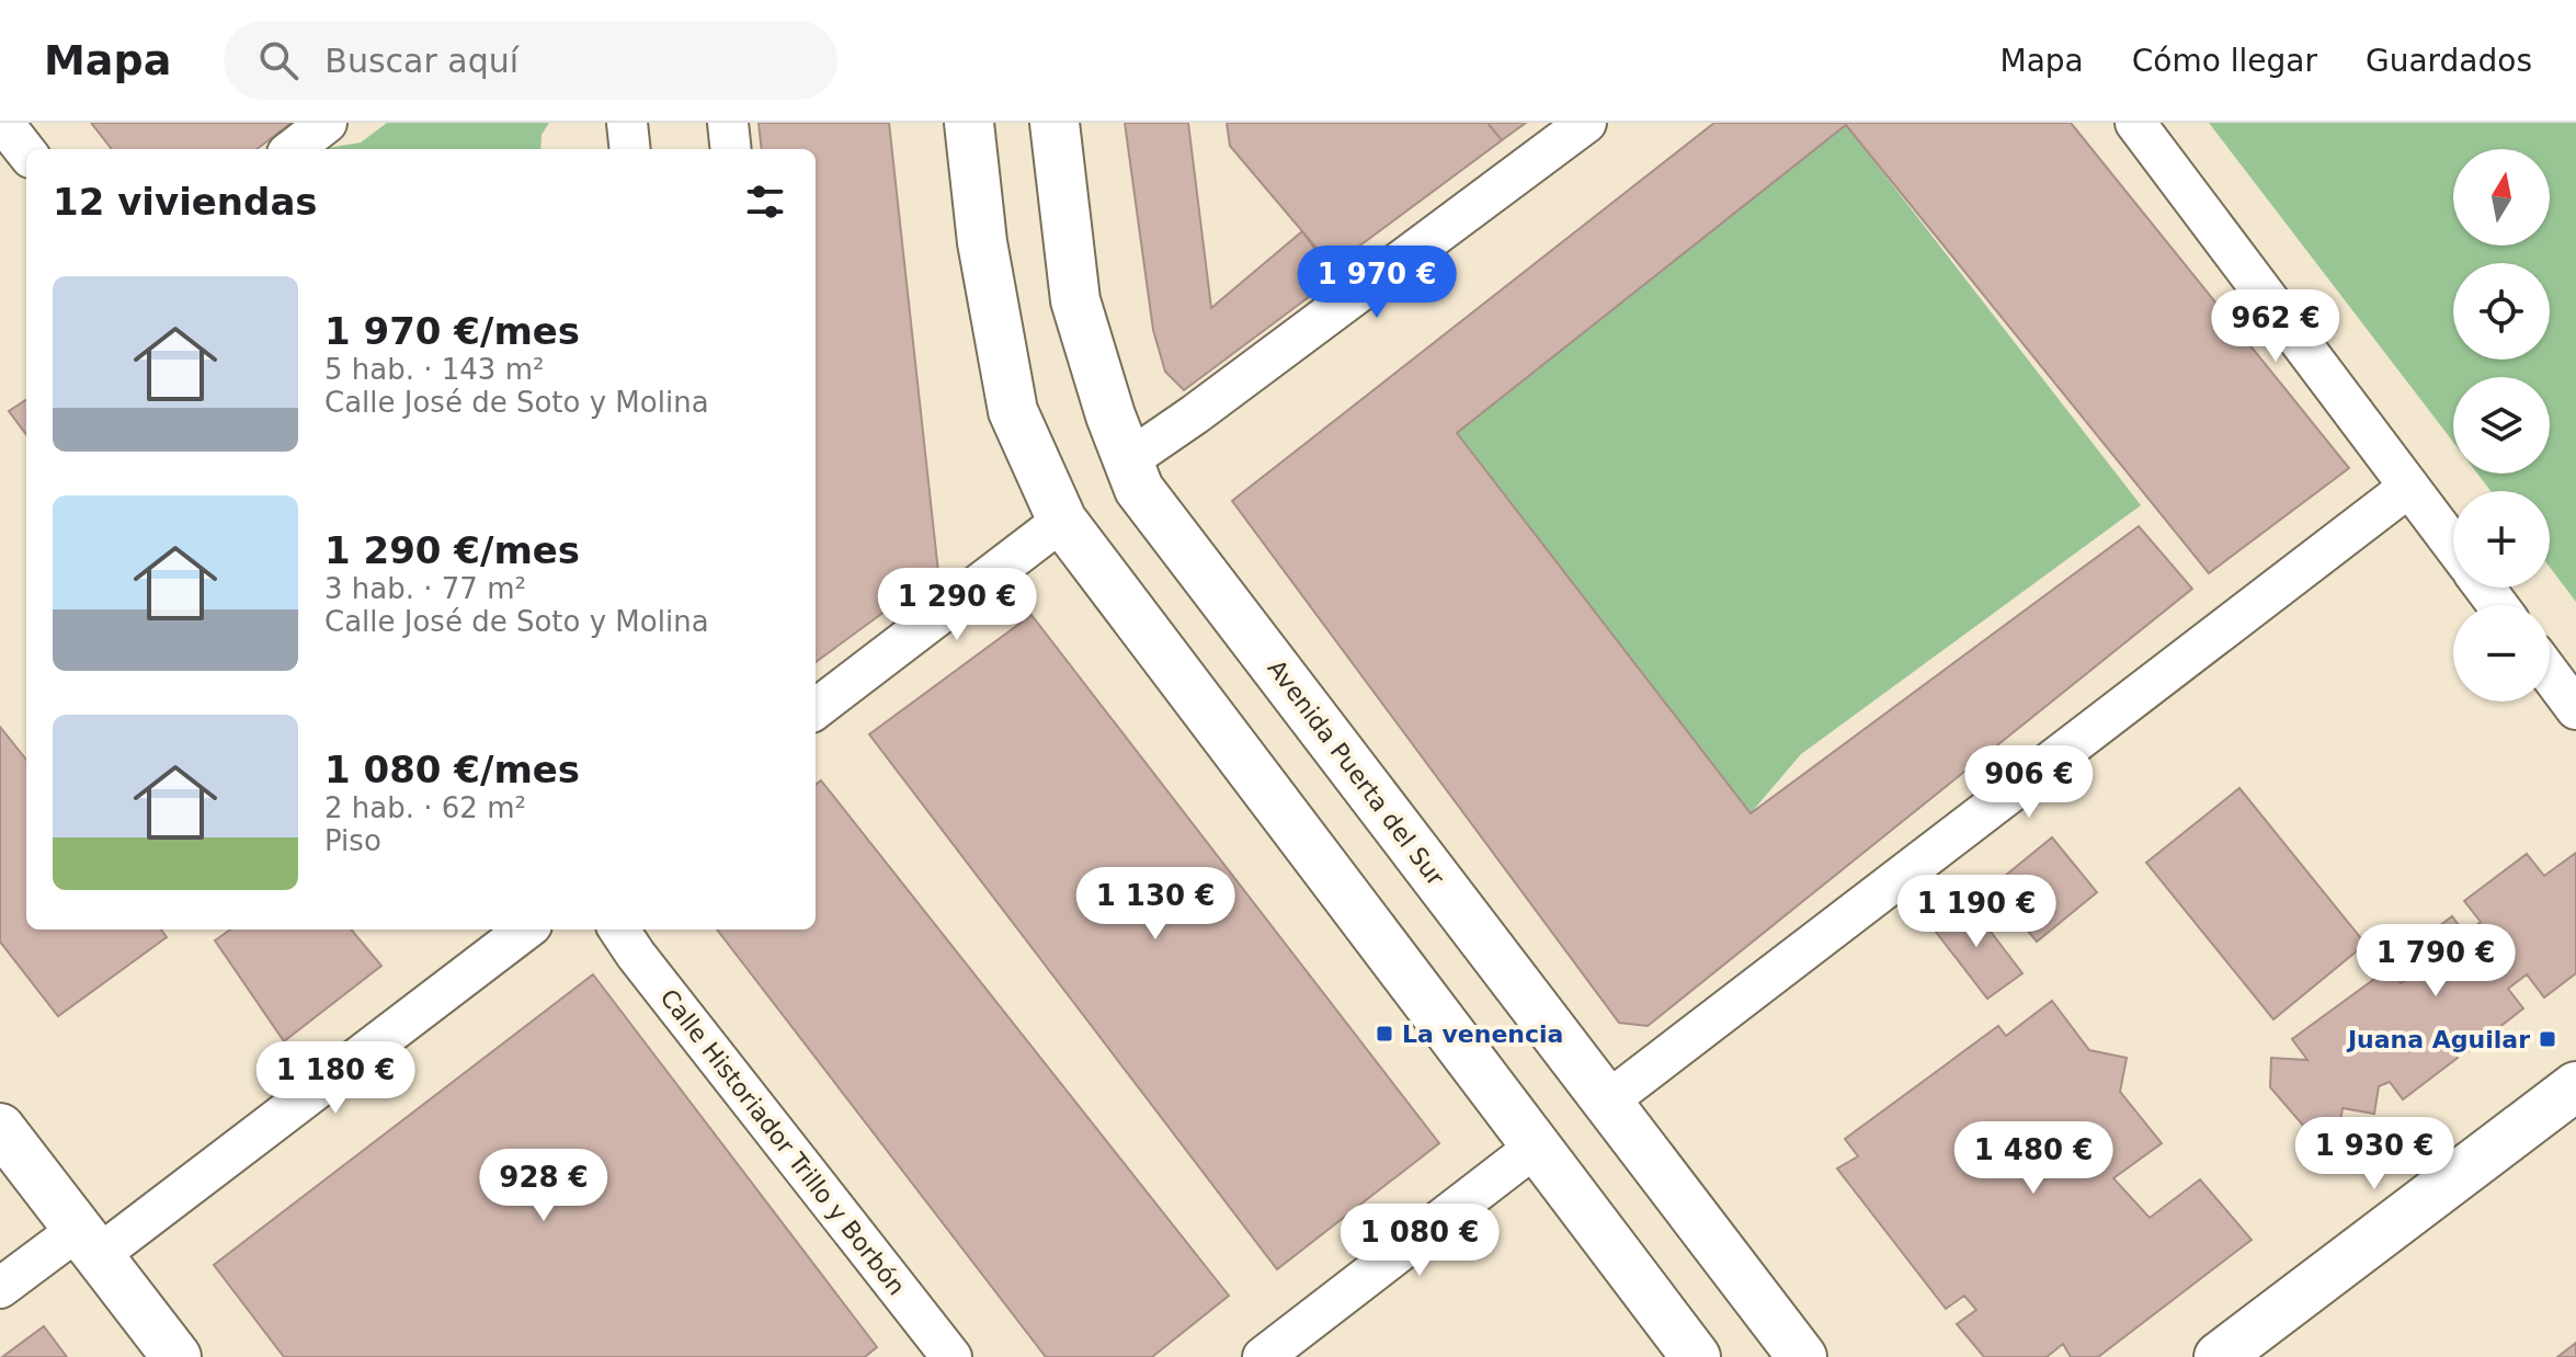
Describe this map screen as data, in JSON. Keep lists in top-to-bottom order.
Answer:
{
  "streets": {
    "main road": ["Avenida Puerta del Sur"],
    "street": ["Calle Historiador Trillo y Borbón"]
  },
  "places": {
    "transit": ["La venencia", "Juana Aguilar"]
  },
  "north": "top",
  "page": {
    "header": "Mapa",
    "search": "Buscar aquí",
    "nav": ["Mapa", "Cómo llegar", "Guardados"],
    "map_buttons": ["+", "−"],
    "heading": "12 viviendas",
    "price": [
      "1 970 €",
      "962 €",
      "1 290 €",
      "906 €",
      "1 130 €",
      "1 190 €",
      "1 790 €",
      "1 180 €",
      "1 930 €",
      "1 480 €",
      "928 €",
      "1 080 €"
    ],
    "list": [
      {
        "name": "1 970 €/mes",
        "note": "5 hab. · 143 m² · Calle José de Soto y Molina"
      },
      {
        "name": "1 290 €/mes",
        "note": "3 hab. · 77 m² · Calle José de Soto y Molina"
      },
      {
        "name": "1 080 €/mes",
        "note": "2 hab. · 62 m² · Piso"
      }
    ]
  }
}
